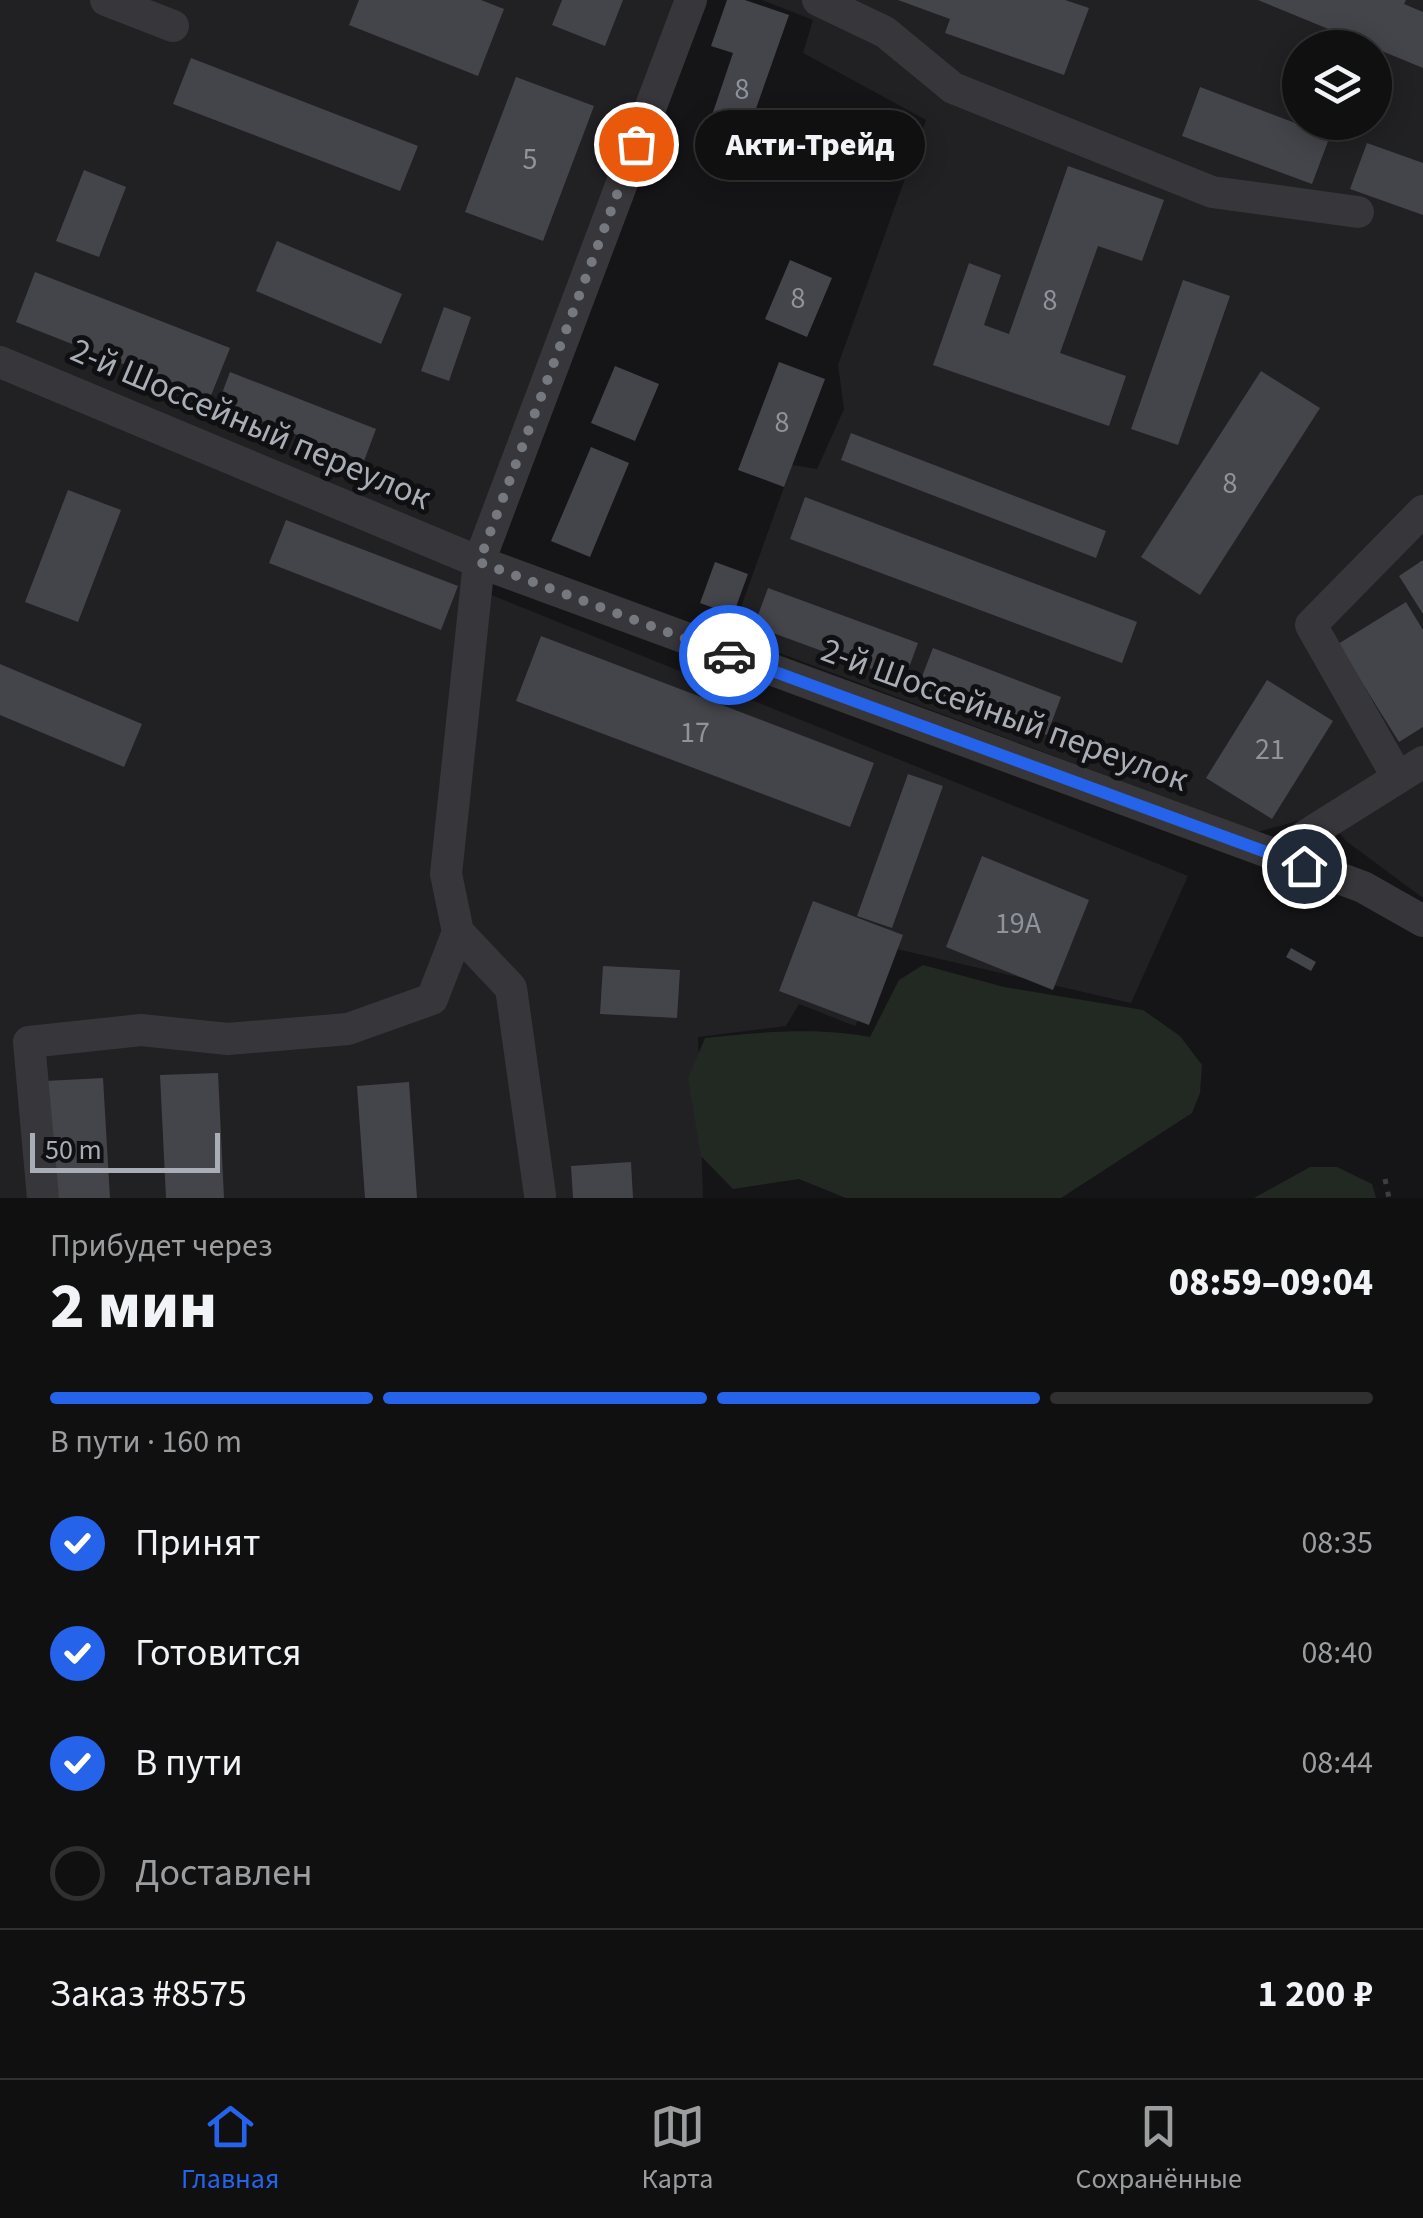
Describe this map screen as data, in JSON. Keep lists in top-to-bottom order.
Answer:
{
  "streets": {
    "street": ["2-й Шоссейный переулок"]
  },
  "places": ["Акти-Трейд"],
  "house_numbers": [
    "8",
    "5",
    "8",
    "8",
    "8",
    "8",
    "17",
    "21",
    "19А"
  ],
  "scale_bar": "50 m",
  "page": {
    "bubble": "Акти-Трейд",
    "scale": "50 m",
    "heading": ["2 мин", "Прибудет через", "08:59–09:04"],
    "panel": ["Заказ #8575", "1 200 ₽"],
    "bar": "В пути · 160 m",
    "list": [
      ["Принят", "08:35"],
      ["Готовится", "08:40"],
      ["В пути", "08:44"],
      "Доставлен"
    ],
    "tabs": ["Главная", "Карта", "Сохранённые"]
  }
}
